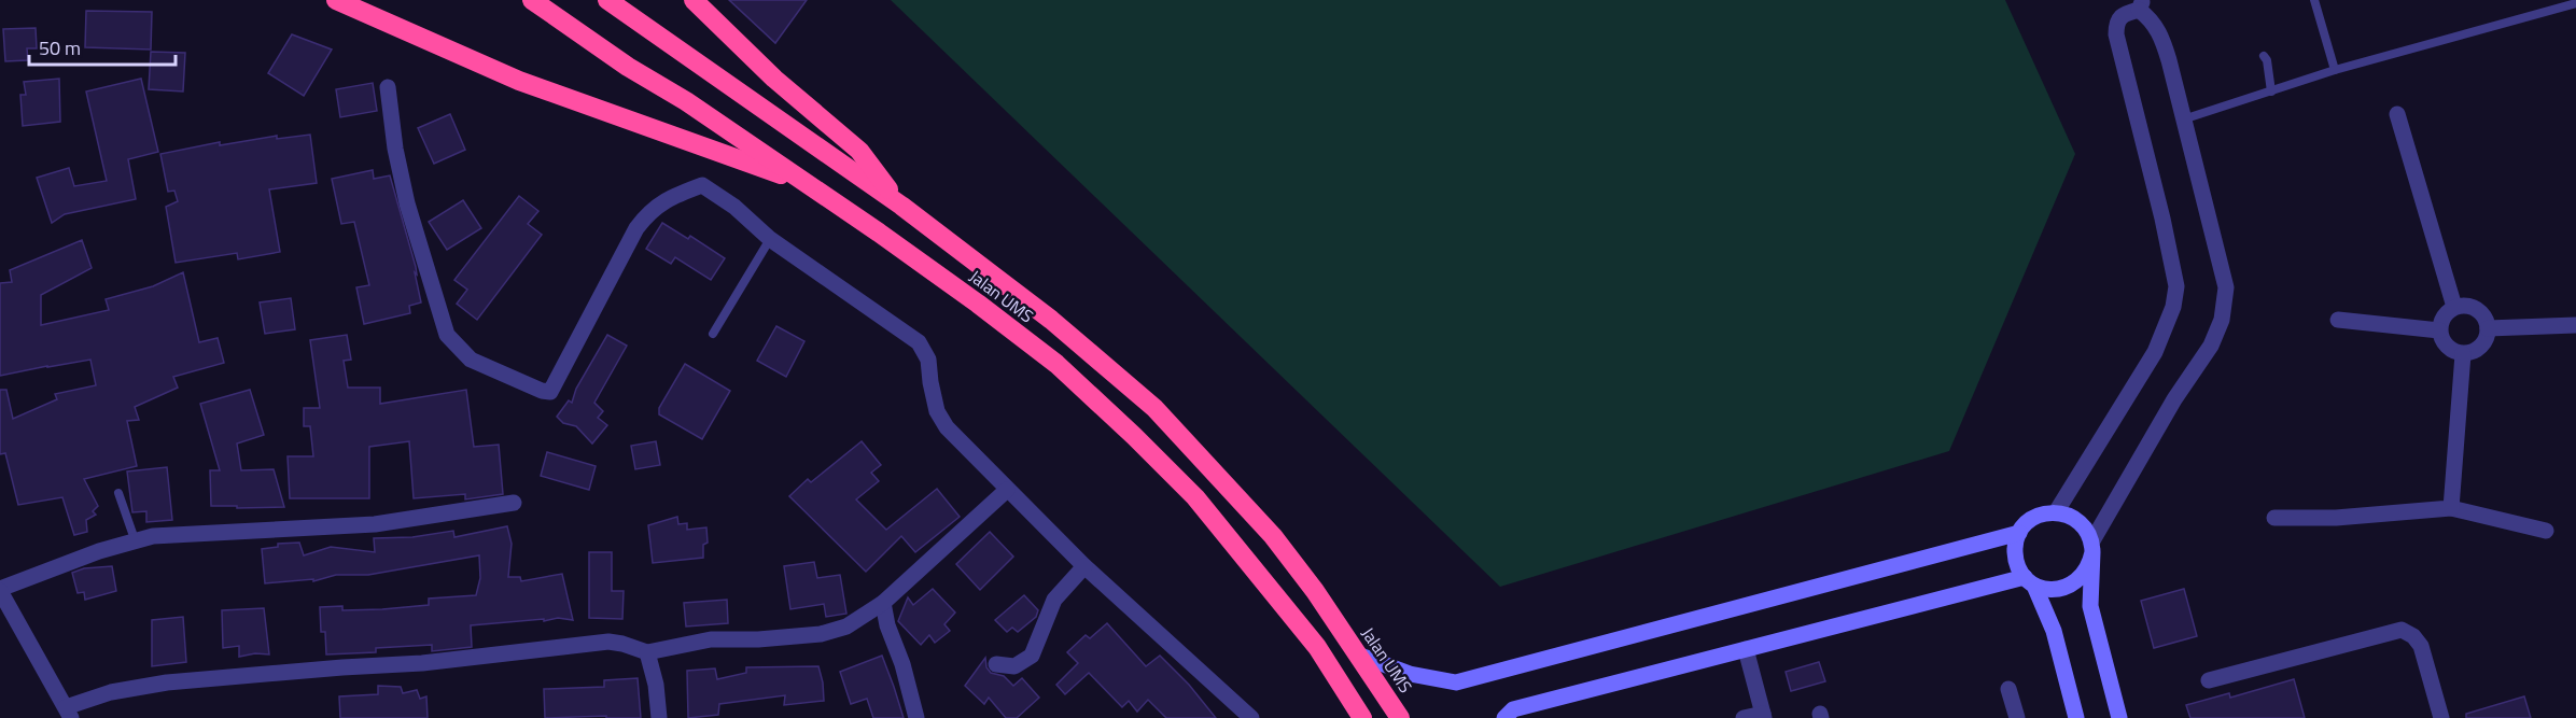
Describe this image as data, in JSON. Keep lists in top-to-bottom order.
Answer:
{
  "streets": {
    "highway": ["Jalan UMS"]
  },
  "scale_bar": "50 m"
}
